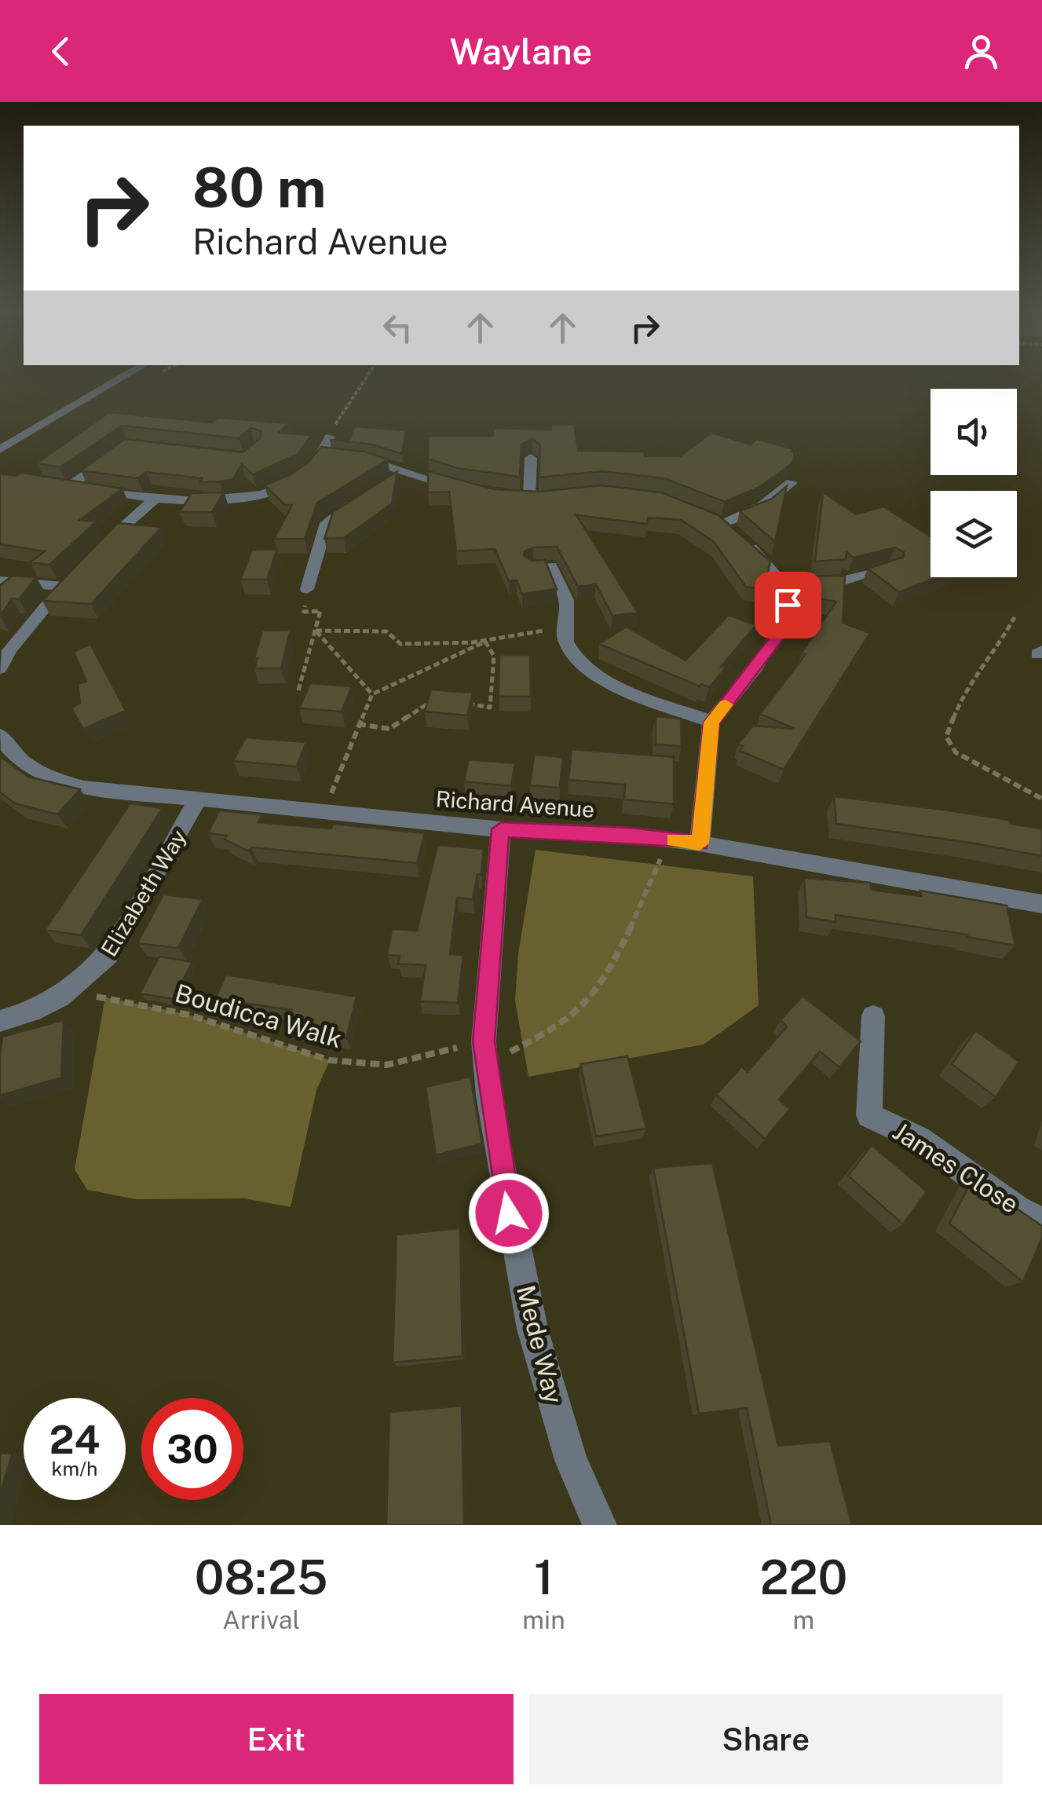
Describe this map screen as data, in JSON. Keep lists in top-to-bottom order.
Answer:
{
  "streets": {
    "street": [
      "Richard Avenue",
      "Elizabeth Way",
      "James Close",
      "Mede Way"
    ],
    "path": ["Boudicca Walk"]
  },
  "crossings": [
    ["Richard Avenue", "Elizabeth Way"],
    ["Richard Avenue", "Boudicca Walk"],
    ["Richard Avenue", "Mede Way"],
    ["Elizabeth Way", "Boudicca Walk"],
    ["Boudicca Walk", "Mede Way"]
  ],
  "page": {
    "header": "Waylane",
    "turn": ["80 m", "Richard Avenue"],
    "speed": "24 km/h",
    "limit": "30",
    "eta": [
      "08:25",
      "Arrival",
      "1",
      "min",
      "220",
      "m"
    ],
    "buttons": ["Exit", "Share"]
  }
}
